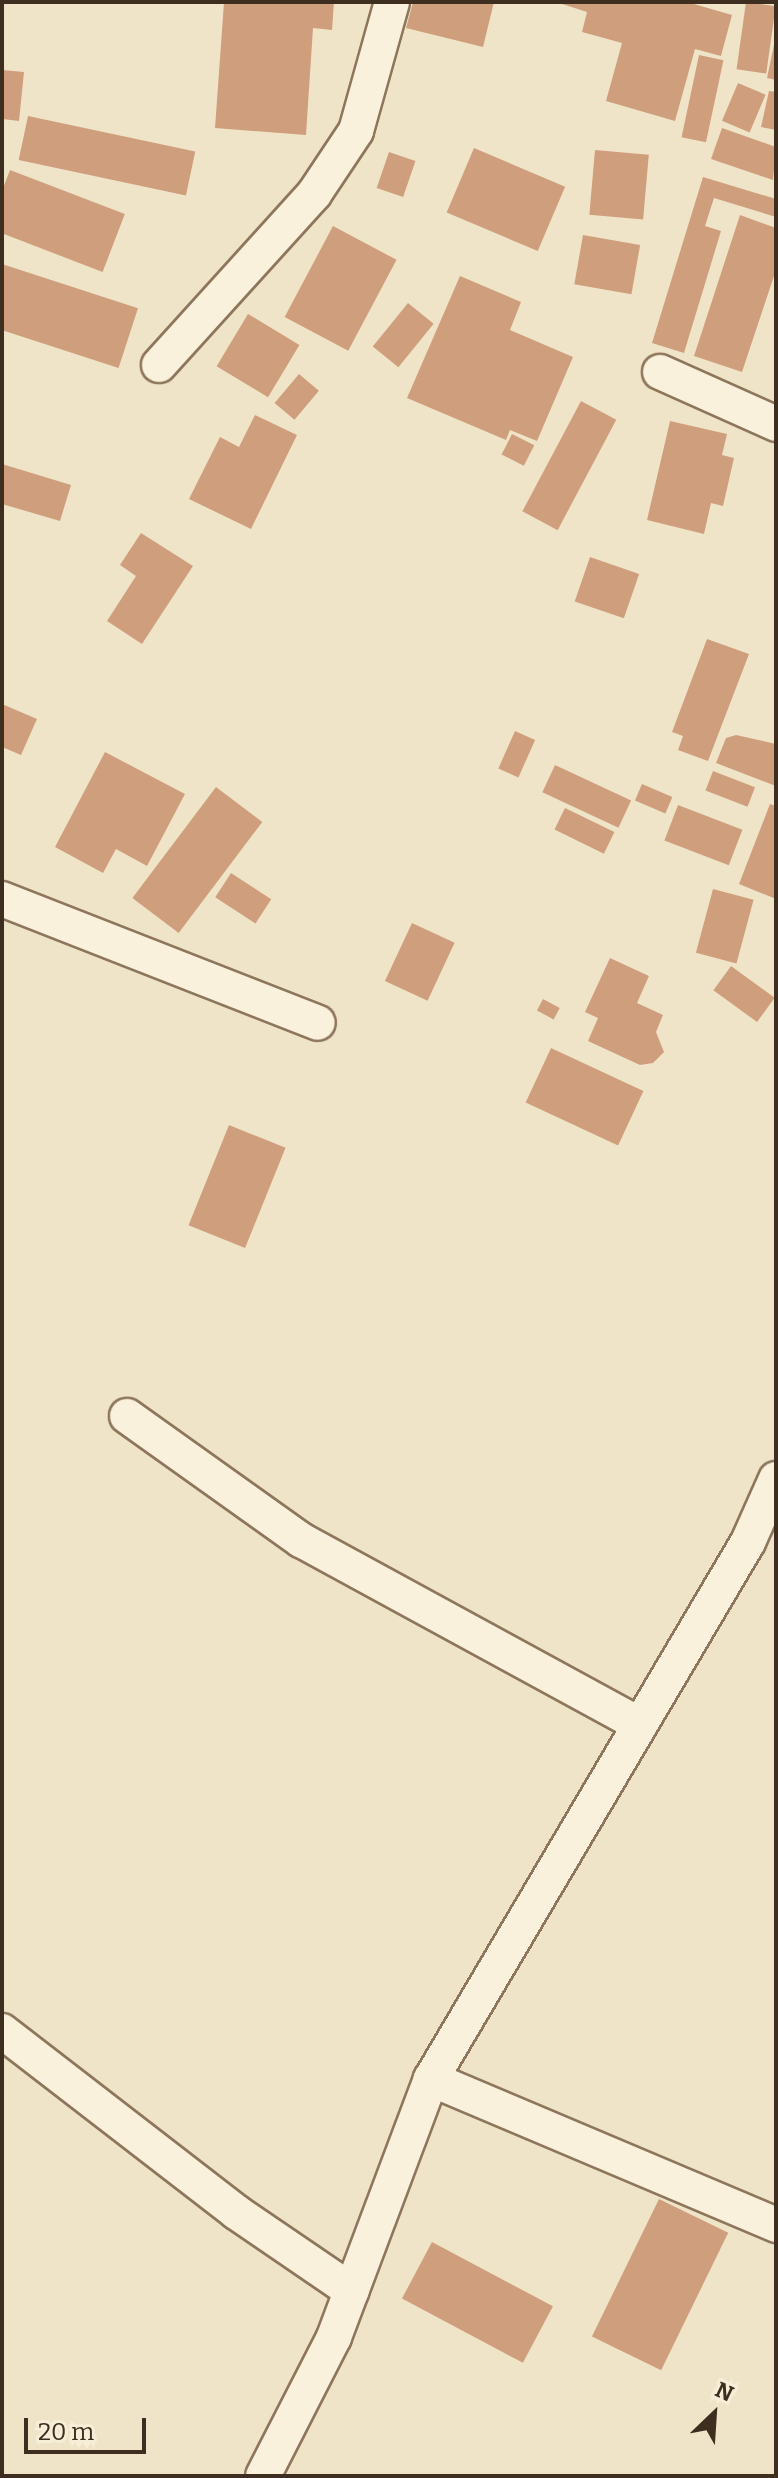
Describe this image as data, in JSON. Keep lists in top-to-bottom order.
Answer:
{
  "scale_bar": "20 m",
  "north": "top right"
}
